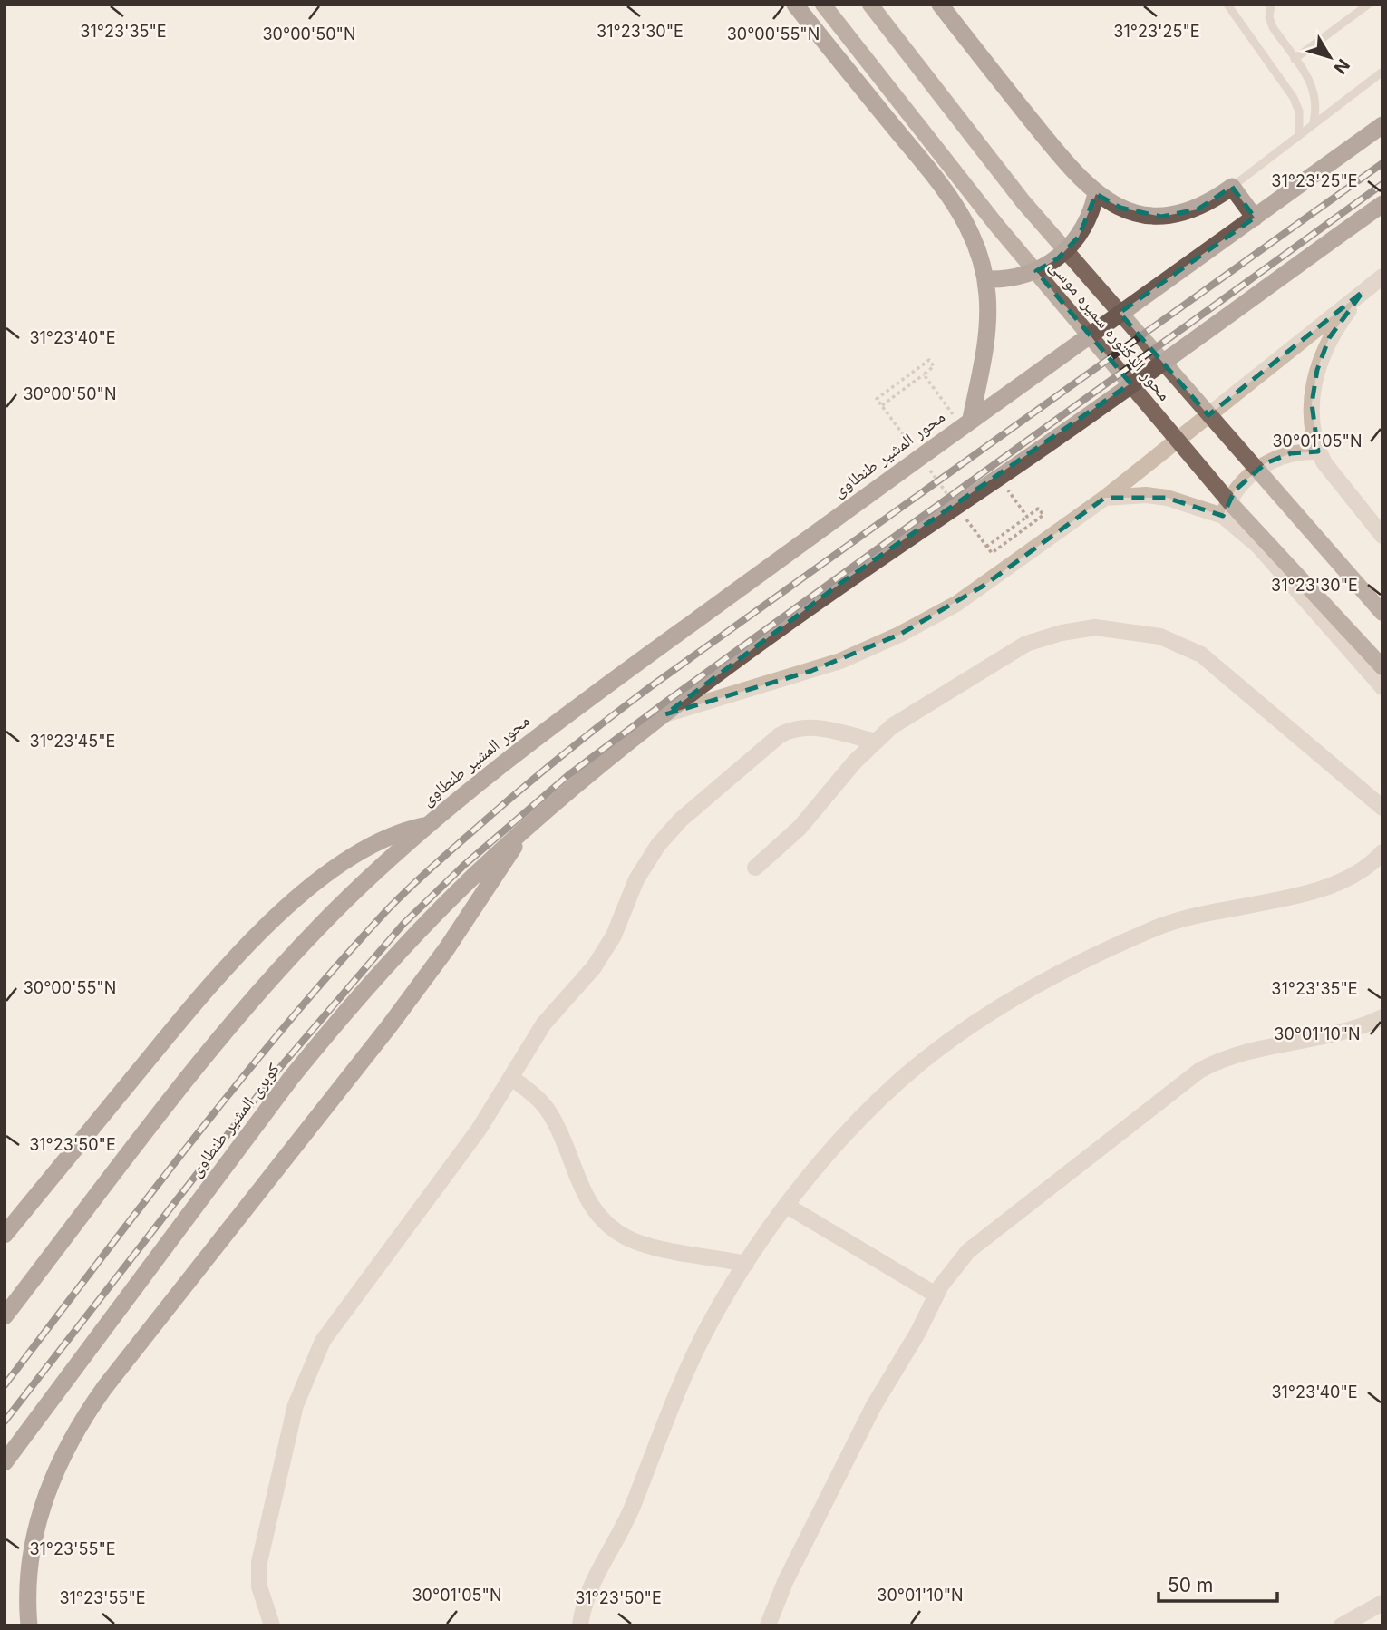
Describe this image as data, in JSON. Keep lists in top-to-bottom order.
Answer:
{
  "streets": {
    "highway": ["محور المشير طنطاوى", "كوبرى المشير طنطاوى"],
    "main road": ["محور الدكتوره سميره موسى"]
  },
  "scale_bar": "50 m",
  "north": "bottom right",
  "coordinates": [
    "31°23'35\"E",
    "31°23'30\"E",
    "31°23'25\"E",
    "30°00'50\"N",
    "30°00'55\"N",
    "31°23'40\"E",
    "30°01'05\"N",
    "31°23'45\"E",
    "30°01'10\"N",
    "31°23'50\"E",
    "31°23'55\"E"
  ]
}
